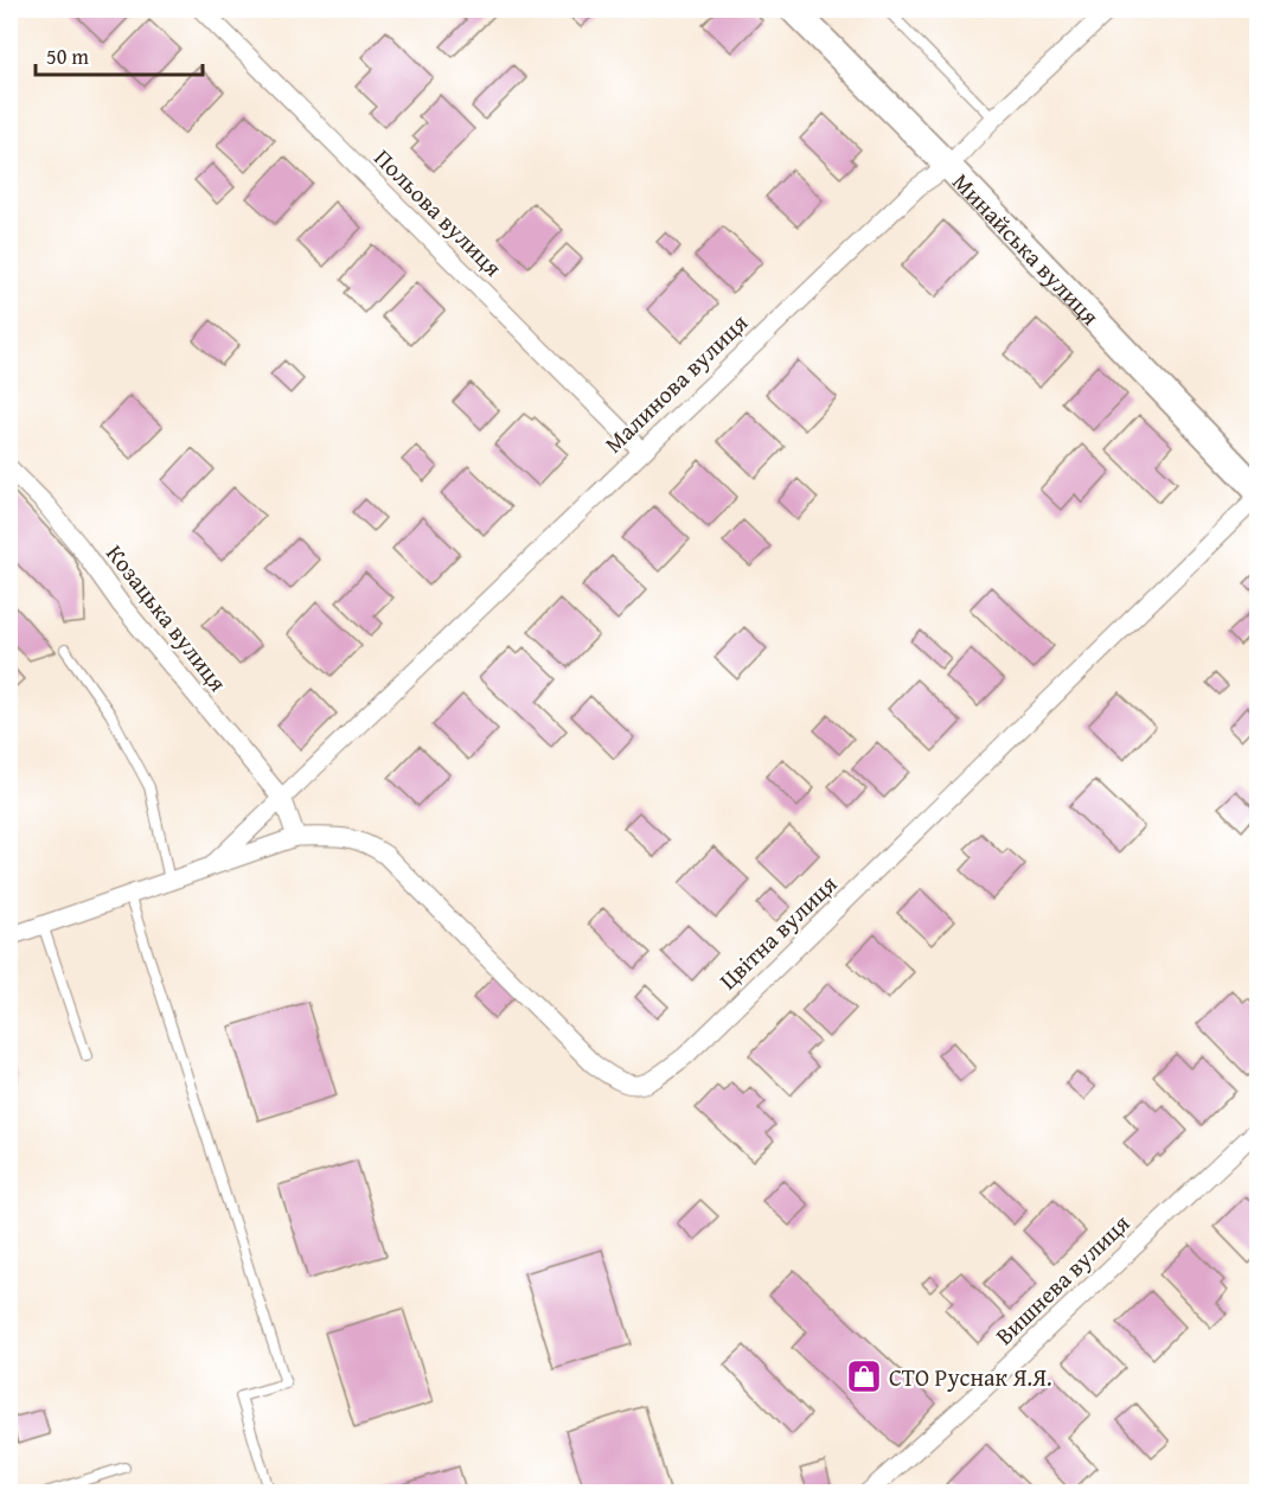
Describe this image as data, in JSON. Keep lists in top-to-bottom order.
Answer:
{
  "streets": {
    "street": [
      "Польова вулиця",
      "Минайська вулиця",
      "Малинова вулиця",
      "Козацька вулиця",
      "Цвітна вулиця",
      "Вишнева вулиця"
    ]
  },
  "crossings": [
    ["Польова вулиця", "Малинова вулиця"],
    ["Минайська вулиця", "Малинова вулиця"],
    ["Малинова вулиця", "Козацька вулиця"],
    ["Малинова вулиця", "Цвітна вулиця"]
  ],
  "places": {
    "shop": ["СТО Руснак Я.Я."]
  },
  "scale_bar": "50 m"
}
